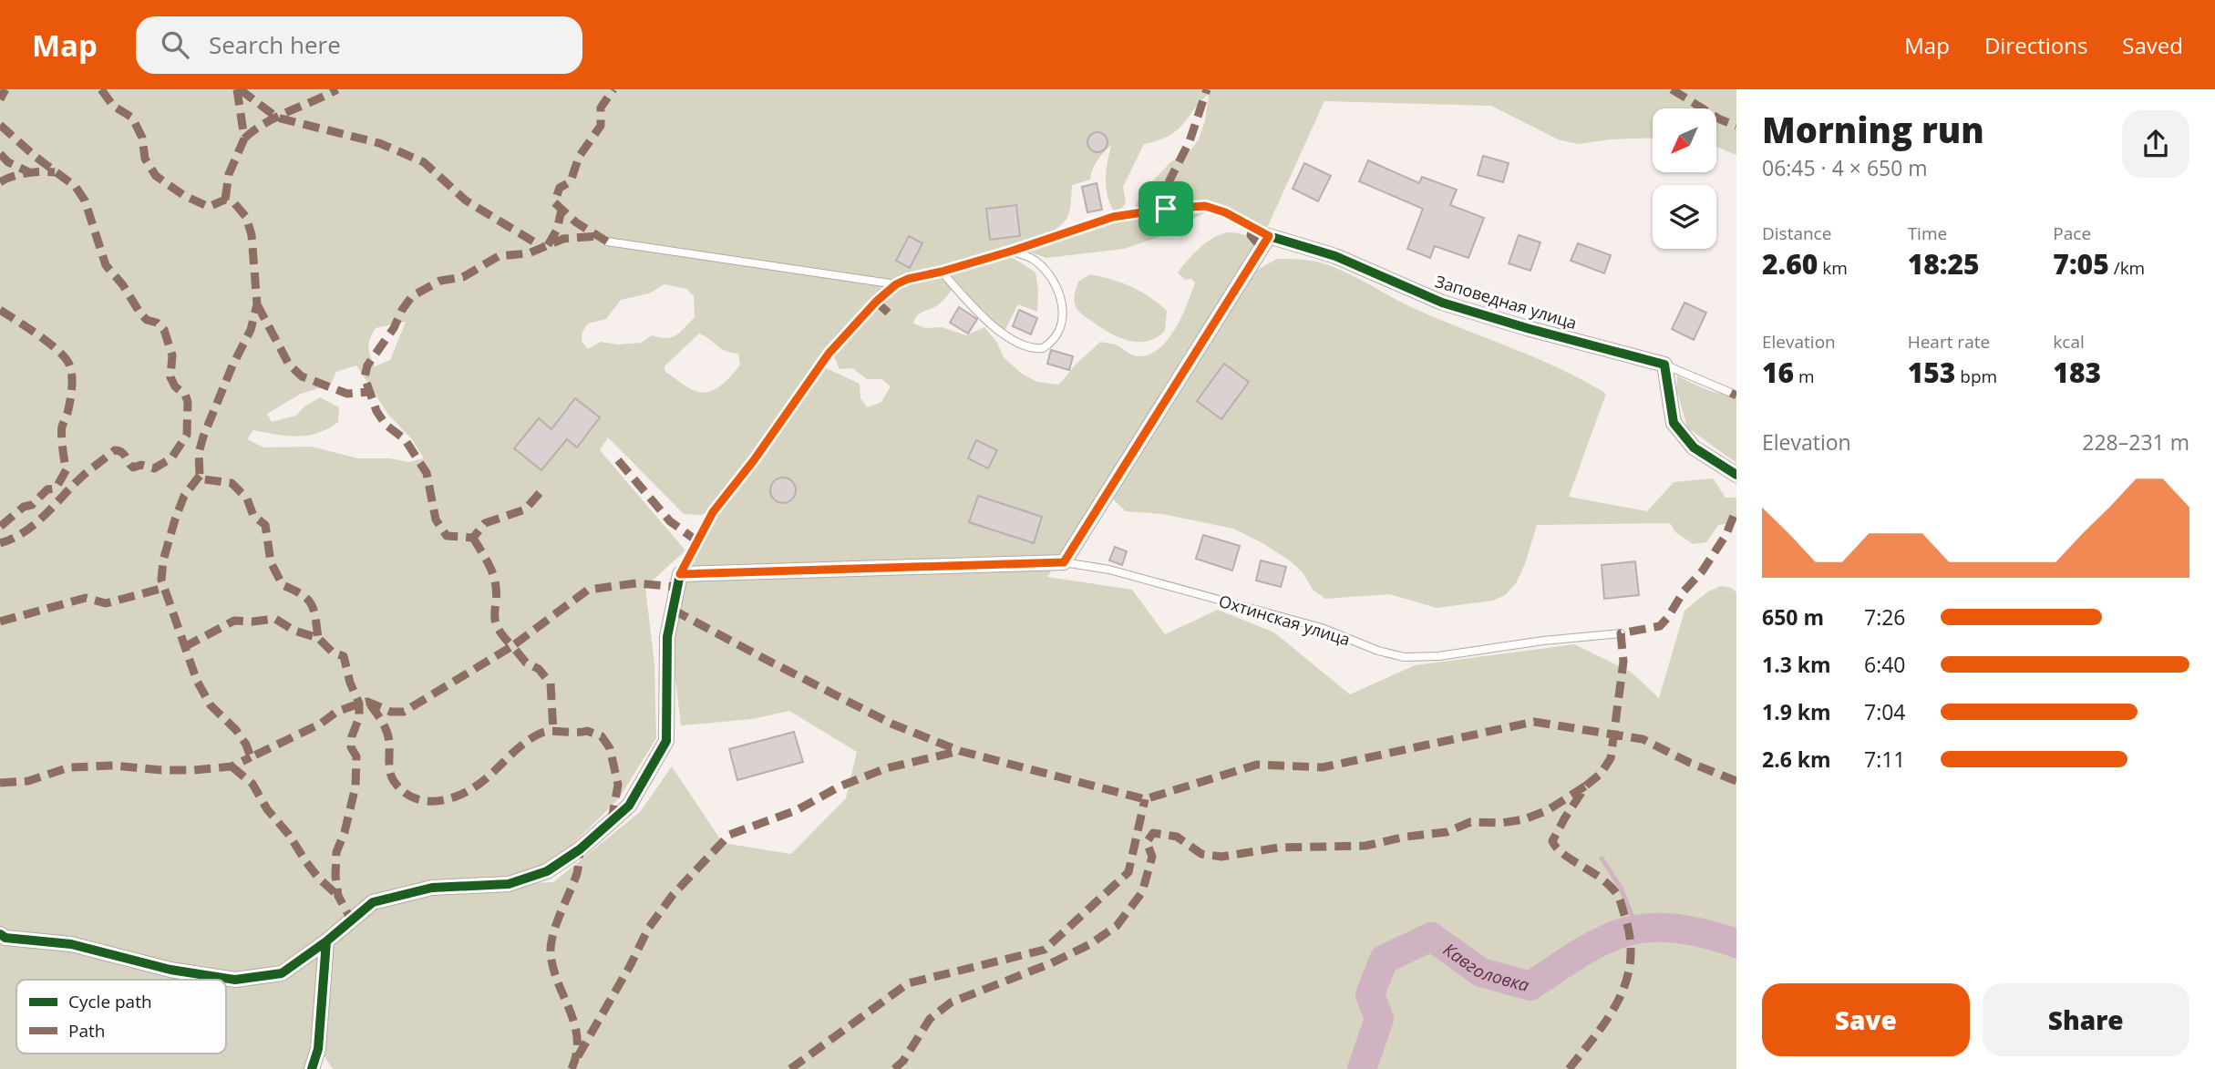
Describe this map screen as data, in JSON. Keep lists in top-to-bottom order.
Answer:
{
  "streets": {
    "street": ["Заповедная улица"],
    "lane": ["Охтинская улица"]
  },
  "water": ["Кавголовка"],
  "legend": ["Cycle path", "Path"],
  "north": "bottom left",
  "page": {
    "header": "Map",
    "search": "Search here",
    "nav": ["Map", "Directions", "Saved"],
    "heading": ["Morning run", "06:45 · 4 × 650 m"],
    "stats": [
      ["Distance", "2.60 km"],
      ["Time", "18:25"],
      ["Pace", "7:05 /km"],
      ["Elevation", "16 m"],
      ["Heart rate", "153 bpm"],
      ["kcal", "183"]
    ],
    "chart": ["Elevation", "228–231 m"],
    "list": [
      {
        "name": "650 m",
        "note": "7:26"
      },
      {
        "name": "1.3 km",
        "note": "6:40"
      },
      {
        "name": "1.9 km",
        "note": "7:04"
      },
      {
        "name": "2.6 km",
        "note": "7:11"
      }
    ],
    "buttons": ["Save", "Share"]
  }
}
